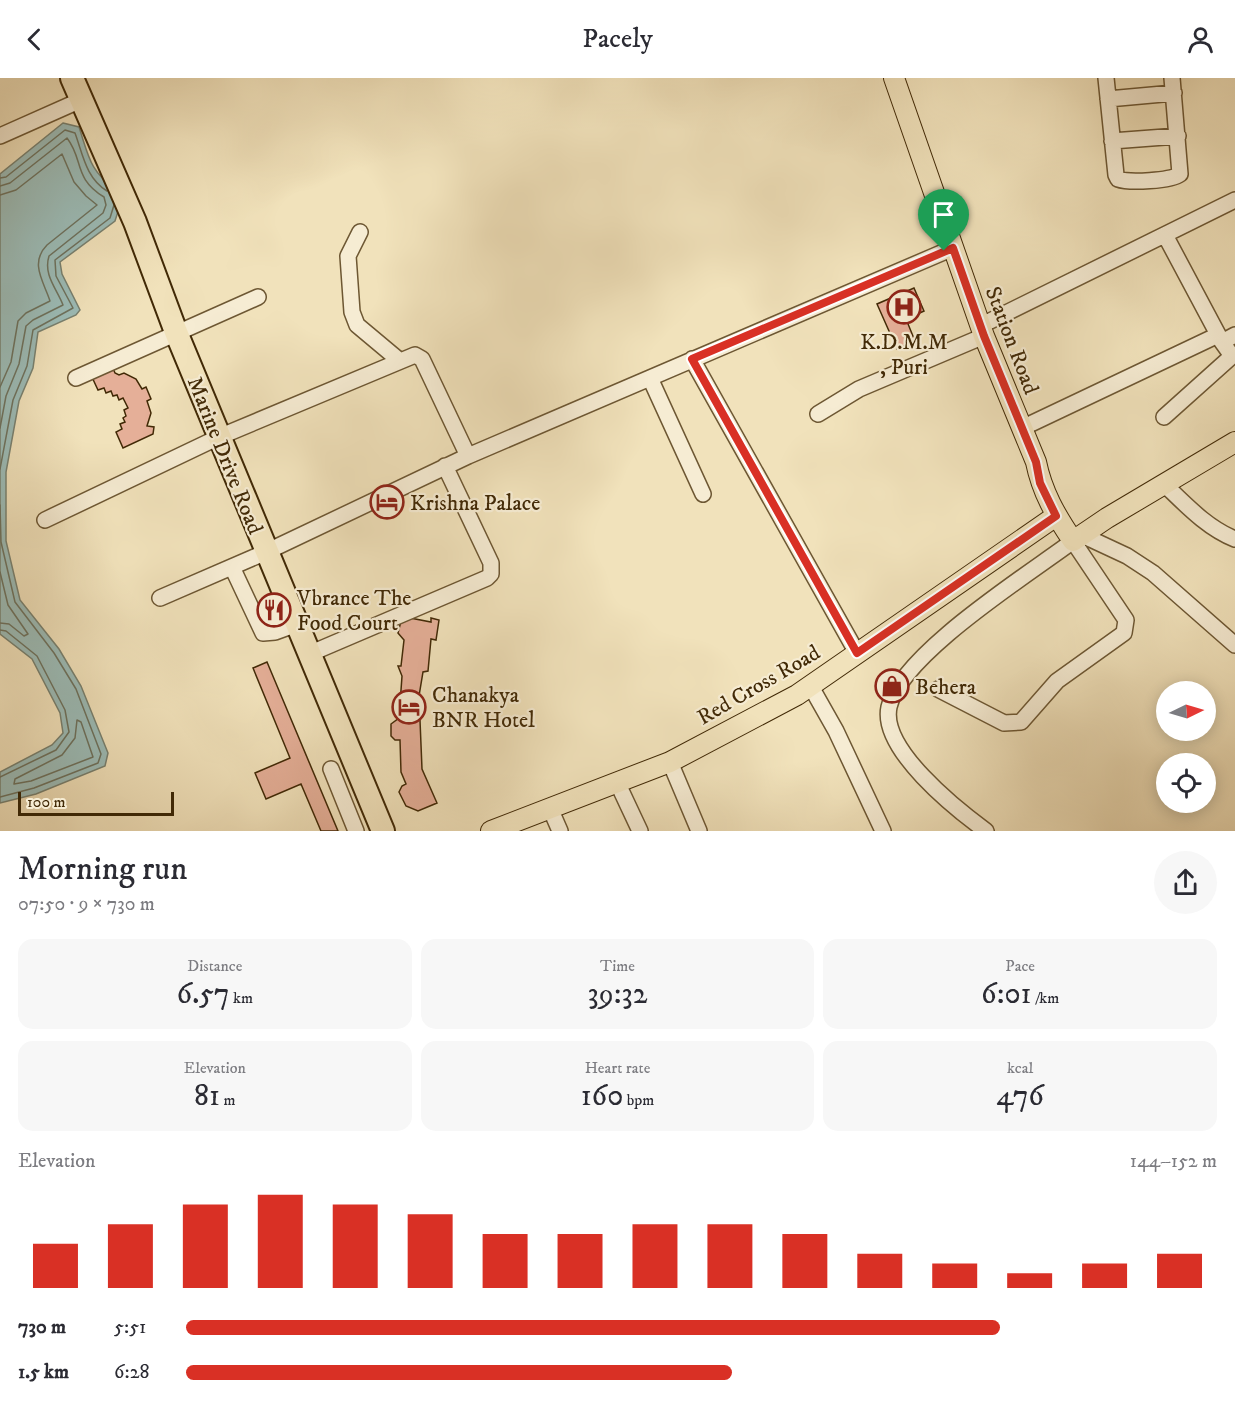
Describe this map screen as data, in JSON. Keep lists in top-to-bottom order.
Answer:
{
  "streets": {
    "highway": ["Marine Drive Road"],
    "main road": ["Station Road", "Red Cross Road"]
  },
  "crossings": [
    ["Station Road", "Red Cross Road"]
  ],
  "places": {
    "hospital": ["K.D.M.M , Puri"],
    "hotel": ["Krishna Palace", "Chanakya BNR Hotel"],
    "restaurant": ["Vbrance The Food Court"],
    "shop": ["Behera"]
  },
  "scale_bar": "100 m",
  "north": "right",
  "page": {
    "header": "Pacely",
    "scale": "100 m",
    "heading": ["Morning run", "07:50 · 9 × 730 m"],
    "stats": [
      ["Distance", "6.57 km"],
      ["Time", "39:32"],
      ["Pace", "6:01 /km"],
      ["Elevation", "81 m"],
      ["Heart rate", "160 bpm"],
      ["kcal", "476"]
    ],
    "chart": ["Elevation", "144–152 m"],
    "list": [
      {
        "name": "730 m",
        "note": "5:51"
      },
      {
        "name": "1.5 km",
        "note": "6:28"
      }
    ]
  }
}
